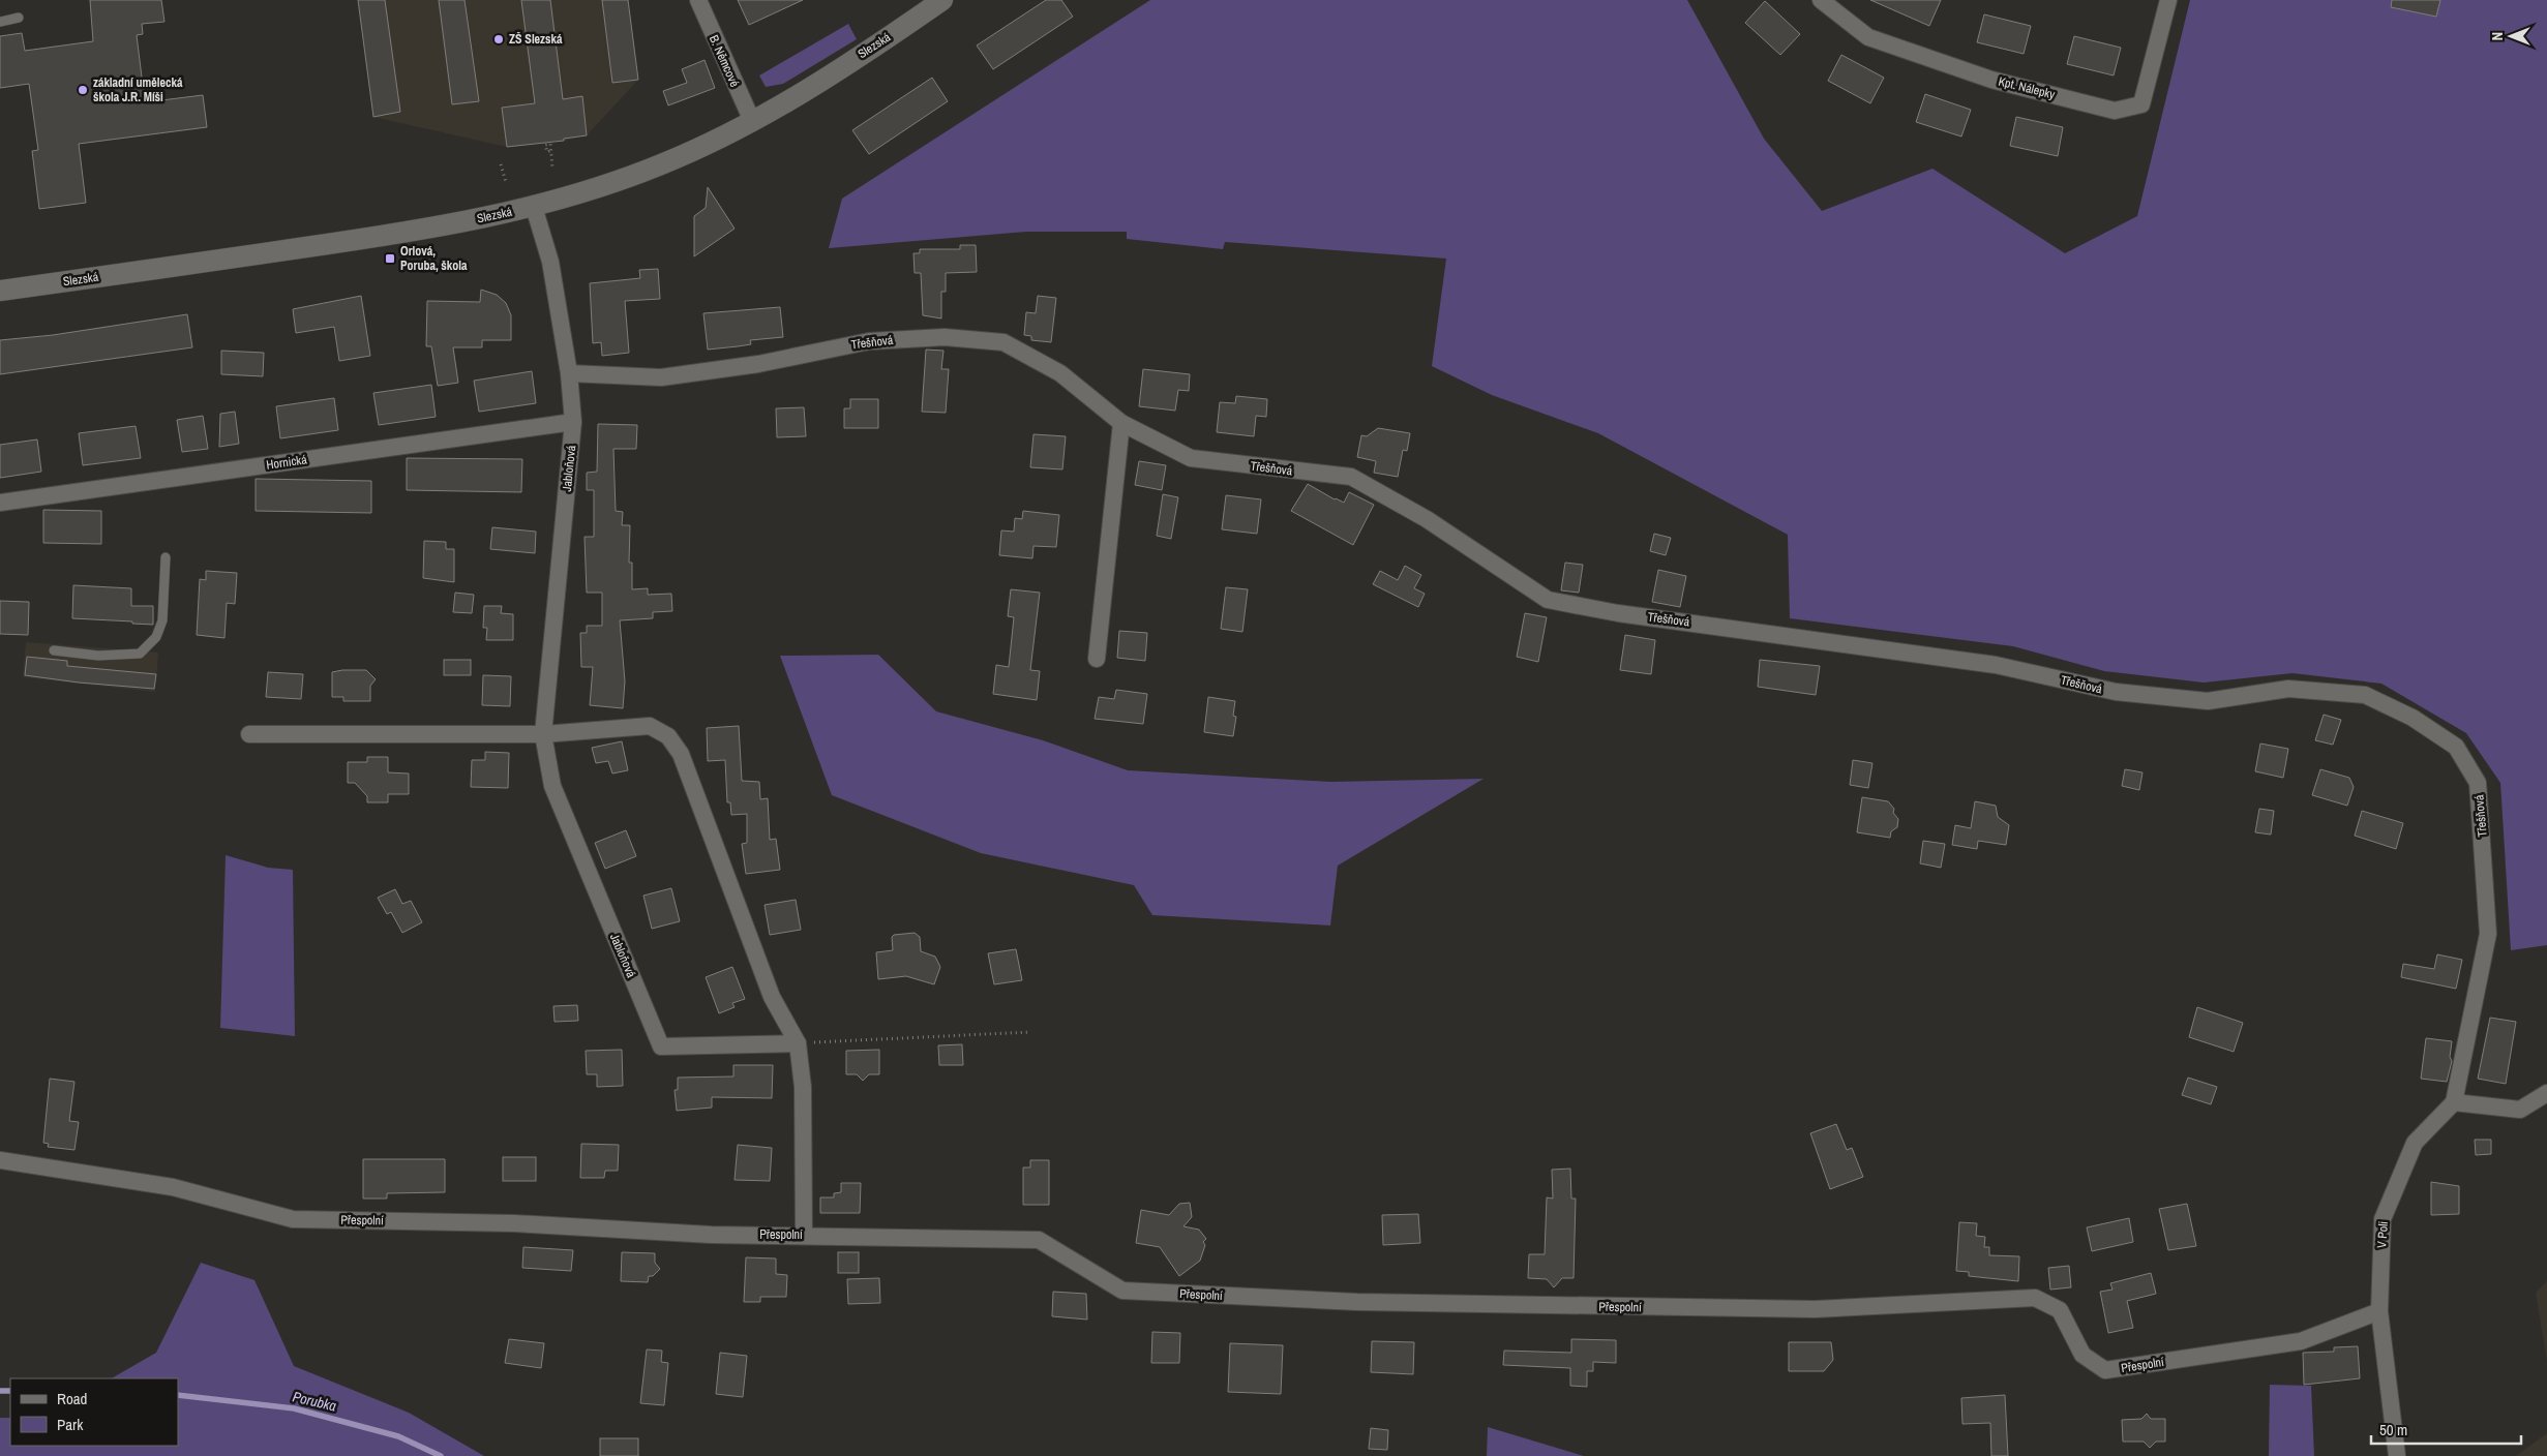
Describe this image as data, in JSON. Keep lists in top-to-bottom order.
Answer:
{
  "streets": {
    "street": [
      "Slezská",
      "B. Němcové",
      "Kpt. Nálepky",
      "Třešňová",
      "Hornická",
      "Jabloňová",
      "Přespolní",
      "V Poli"
    ]
  },
  "crossings": [
    ["Slezská", "B. Němcové"],
    ["Slezská", "Jabloňová"],
    ["Třešňová", "Jabloňová"],
    ["Třešňová", "V Poli"],
    ["Hornická", "Jabloňová"],
    ["Přespolní", "V Poli"]
  ],
  "water": ["Porubka"],
  "places": {
    "other": ["ZŠ Slezská", "základní umělecká škola J.R. Míši"],
    "transit": ["Orlová, Poruba, škola"]
  },
  "legend": ["Road", "Park"],
  "scale_bar": "50 m",
  "north": "left"
}
